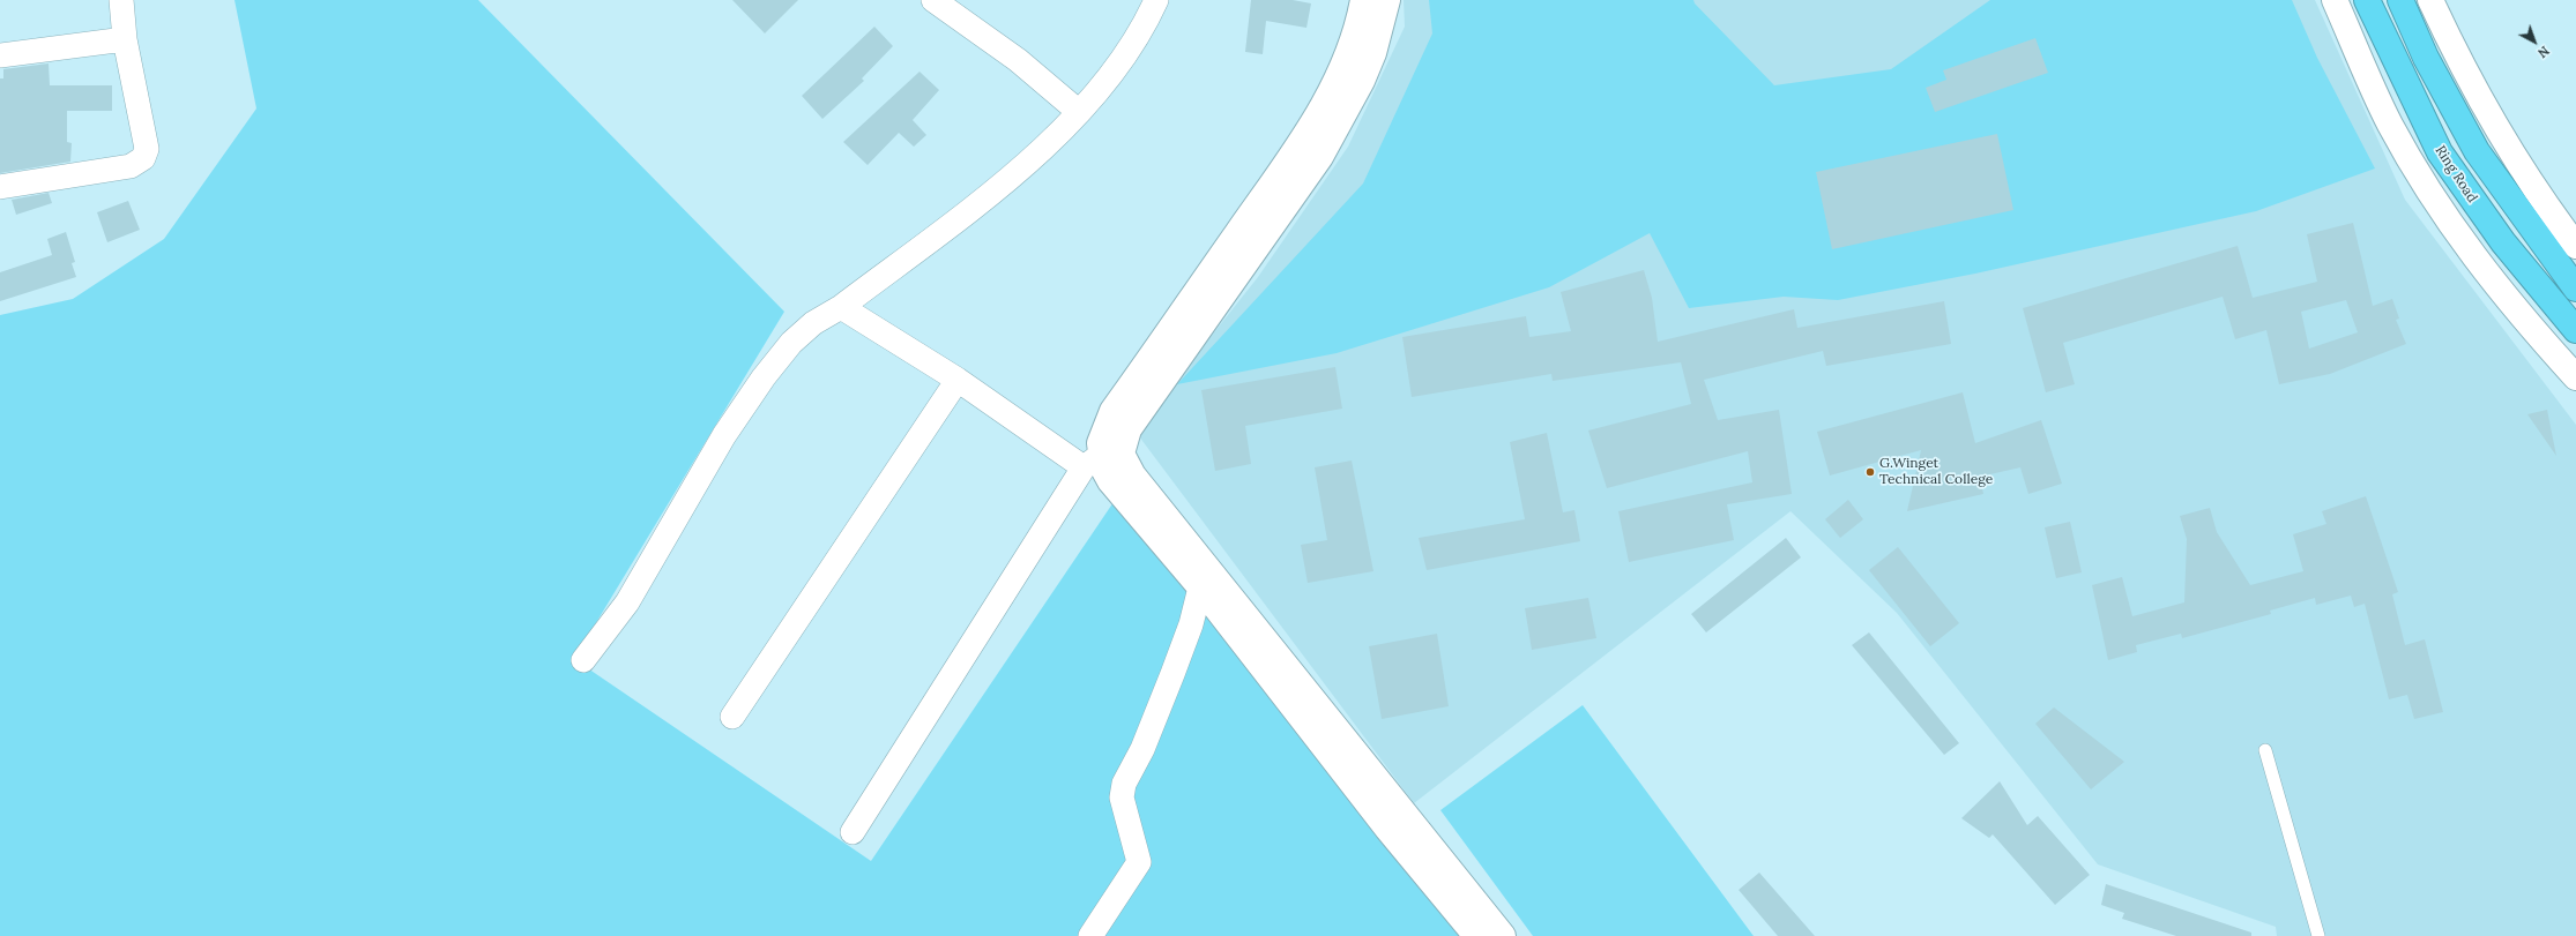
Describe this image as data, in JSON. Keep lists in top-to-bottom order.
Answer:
{
  "streets": {
    "highway": ["Ring Road"]
  },
  "places": ["G.Winget Technical College"],
  "north": "bottom right"
}
